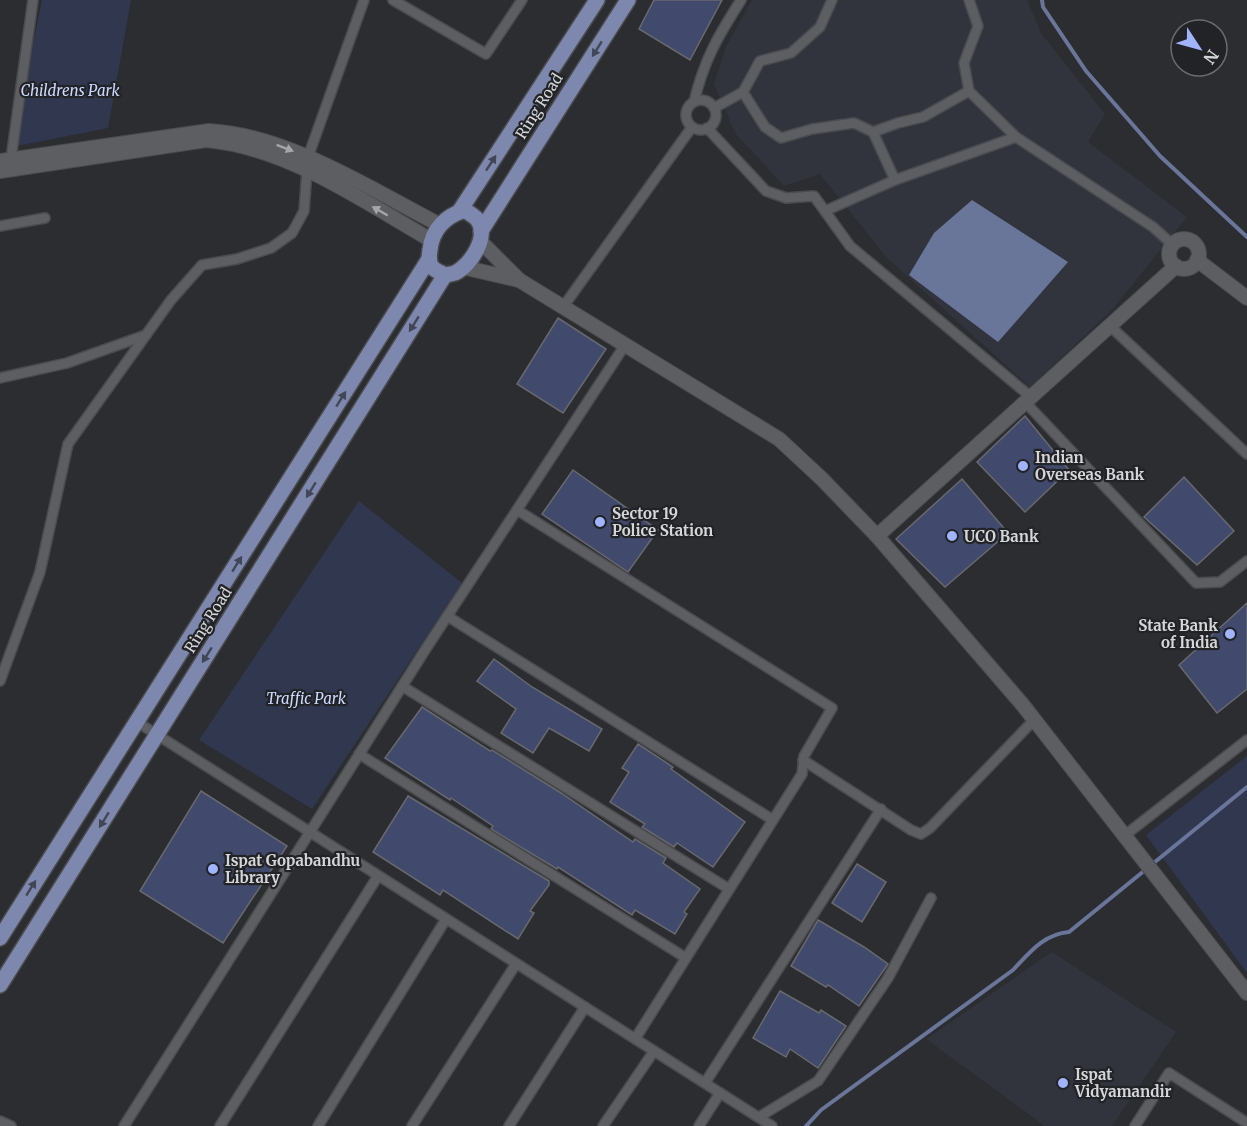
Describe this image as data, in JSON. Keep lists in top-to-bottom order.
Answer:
{
  "streets": {
    "main road": ["Ring Road"]
  },
  "parks": ["Childrens Park", "Traffic Park"],
  "places": [
    "Indian Overseas Bank",
    "Sector 19 Police Station",
    "UCO Bank",
    "State Bank of India",
    "Ispat Gopabandhu Library",
    "Ispat Vidyamandir"
  ],
  "north": "bottom right"
}
